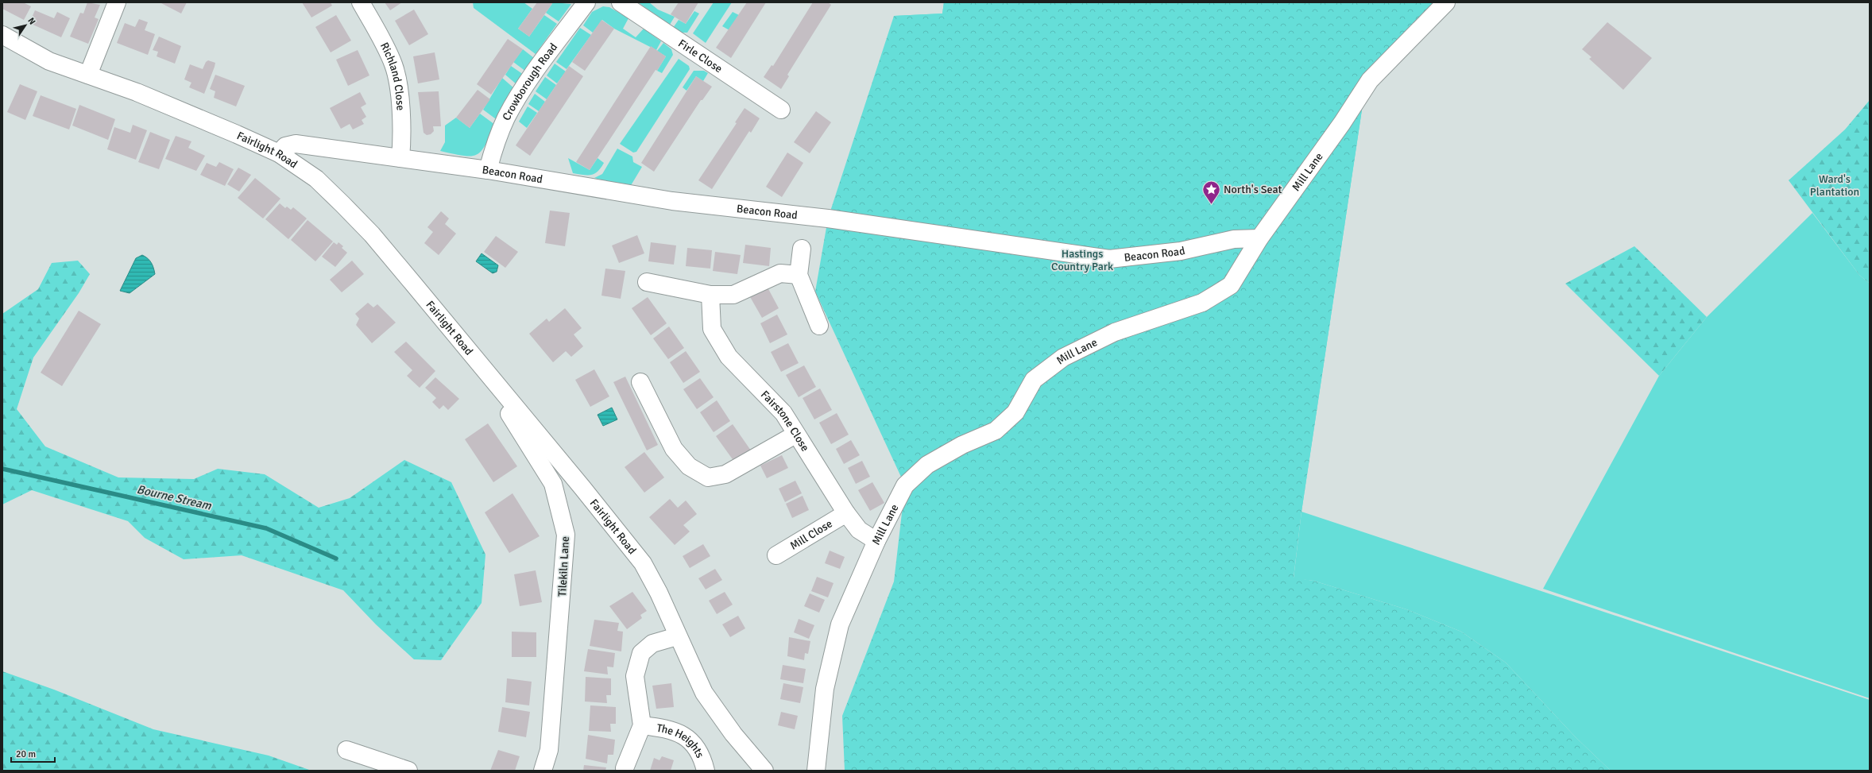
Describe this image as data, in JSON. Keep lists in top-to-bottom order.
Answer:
{
  "streets": {
    "street": [
      "Firle Close",
      "Richland Close",
      "Crowborough Road",
      "Fairlight Road",
      "Mill Lane",
      "Beacon Road",
      "Fairstone Close",
      "Mill Close",
      "Tilekiln Lane",
      "The Heights"
    ]
  },
  "crossings": [
    ["Richland Close", "Beacon Road"],
    ["Crowborough Road", "Beacon Road"],
    ["Fairlight Road", "Beacon Road"],
    ["Fairlight Road", "Tilekiln Lane"],
    ["Fairlight Road", "The Heights"],
    ["Mill Lane", "Beacon Road"],
    ["Mill Lane", "Fairstone Close"],
    ["Fairstone Close", "Mill Close"]
  ],
  "water": ["Bourne Stream"],
  "parks": ["Ward's Plantation", "Hastings Country Park"],
  "places": {
    "place": ["North's Seat"]
  },
  "scale_bar": "20 m",
  "north": "top right"
}
